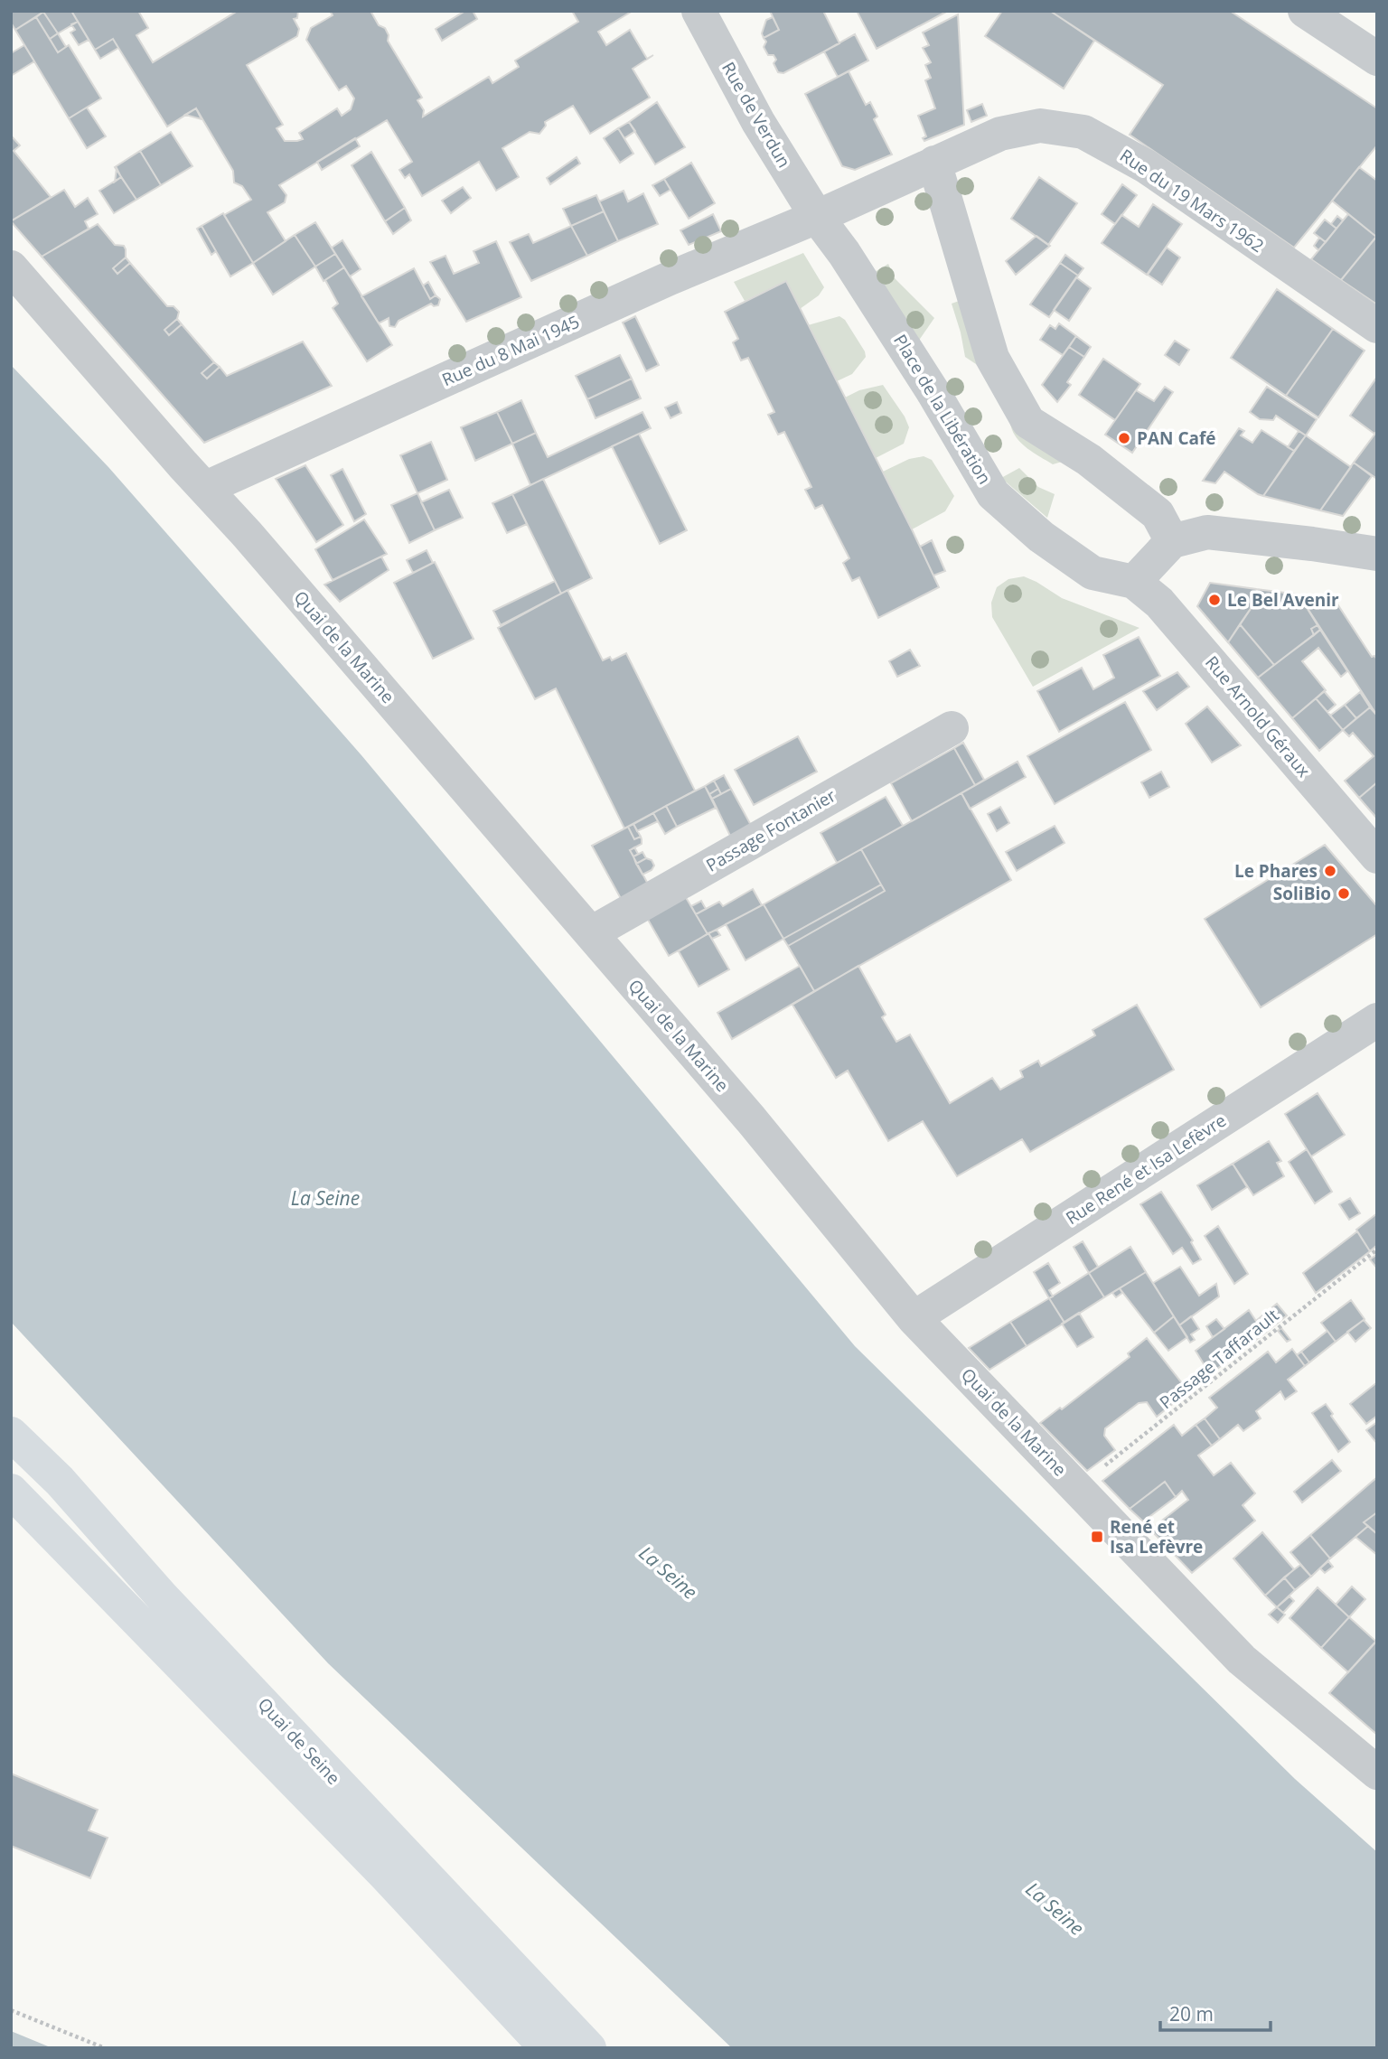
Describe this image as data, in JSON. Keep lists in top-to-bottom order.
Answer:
{
  "streets": {
    "main road": ["Quai de Seine"],
    "street": [
      "Rue de Verdun",
      "Rue du 19 Mars 1962",
      "Rue du 8 Mai 1945",
      "Place de la Libération",
      "Quai de la Marine",
      "Rue Arnold Géraux",
      "Passage Fontanier",
      "Rue René et Isa Lefèvre"
    ],
    "path": ["Passage Taffarault"]
  },
  "crossings": [
    ["Rue de Verdun", "Rue du 19 Mars 1962"],
    ["Rue de Verdun", "Rue du 8 Mai 1945"],
    ["Rue de Verdun", "Place de la Libération"],
    ["Rue du 19 Mars 1962", "Rue du 8 Mai 1945"],
    ["Rue du 19 Mars 1962", "Place de la Libération"],
    ["Rue du 8 Mai 1945", "Place de la Libération"],
    ["Rue du 8 Mai 1945", "Quai de la Marine"],
    ["Place de la Libération", "Rue Arnold Géraux"],
    ["Quai de la Marine", "Passage Fontanier"],
    ["Quai de la Marine", "Rue René et Isa Lefèvre"],
    ["Quai de la Marine", "Passage Taffarault"]
  ],
  "water": ["La Seine"],
  "places": {
    "other": [
      "PAN Café",
      "Le Bel Avenir",
      "Le Phares",
      "SoliBio"
    ],
    "transit": ["René et Isa Lefèvre"]
  },
  "scale_bar": "20 m"
}
